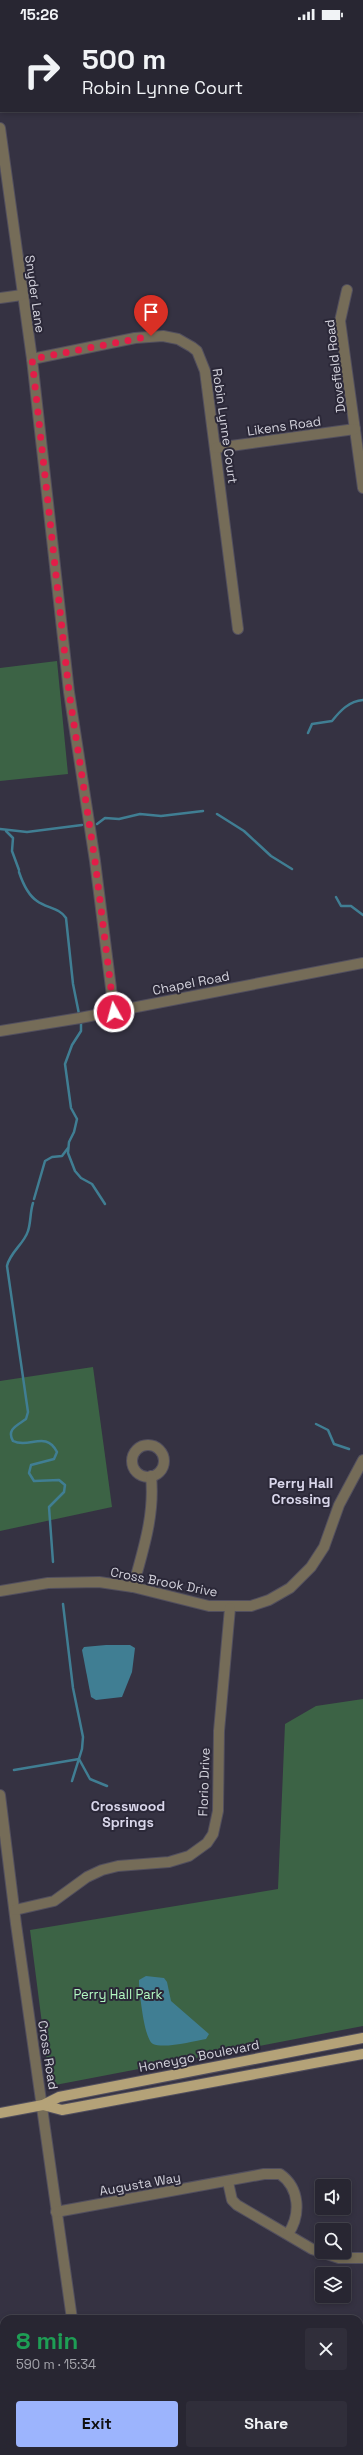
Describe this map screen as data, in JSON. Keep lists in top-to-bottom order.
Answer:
{
  "streets": {
    "main road": ["Honeygo Boulevard"],
    "street": [
      "Snyder Lane",
      "Dovefield Road",
      "Robin Lynne Court",
      "Likens Road",
      "Chapel Road",
      "Cross Brook Drive",
      "Florio Drive",
      "Cross Road",
      "Augusta Way"
    ]
  },
  "crossings": [
    ["Snyder Lane", "Robin Lynne Court"],
    ["Snyder Lane", "Chapel Road"],
    ["Dovefield Road", "Likens Road"],
    ["Robin Lynne Court", "Likens Road"],
    ["Cross Brook Drive", "Florio Drive"],
    ["Florio Drive", "Cross Road"],
    ["Cross Road", "Honeygo Boulevard"],
    ["Cross Road", "Augusta Way"]
  ],
  "districts": ["Perry Hall Crossing", "Crosswood Springs"],
  "parks": ["Perry Hall Park"],
  "page": {
    "status": "15:26",
    "turn": ["500 m", "Robin Lynne Court"],
    "heading": ["8 min", "590 m · 15:34"],
    "buttons": ["Exit", "Share"]
  }
}
